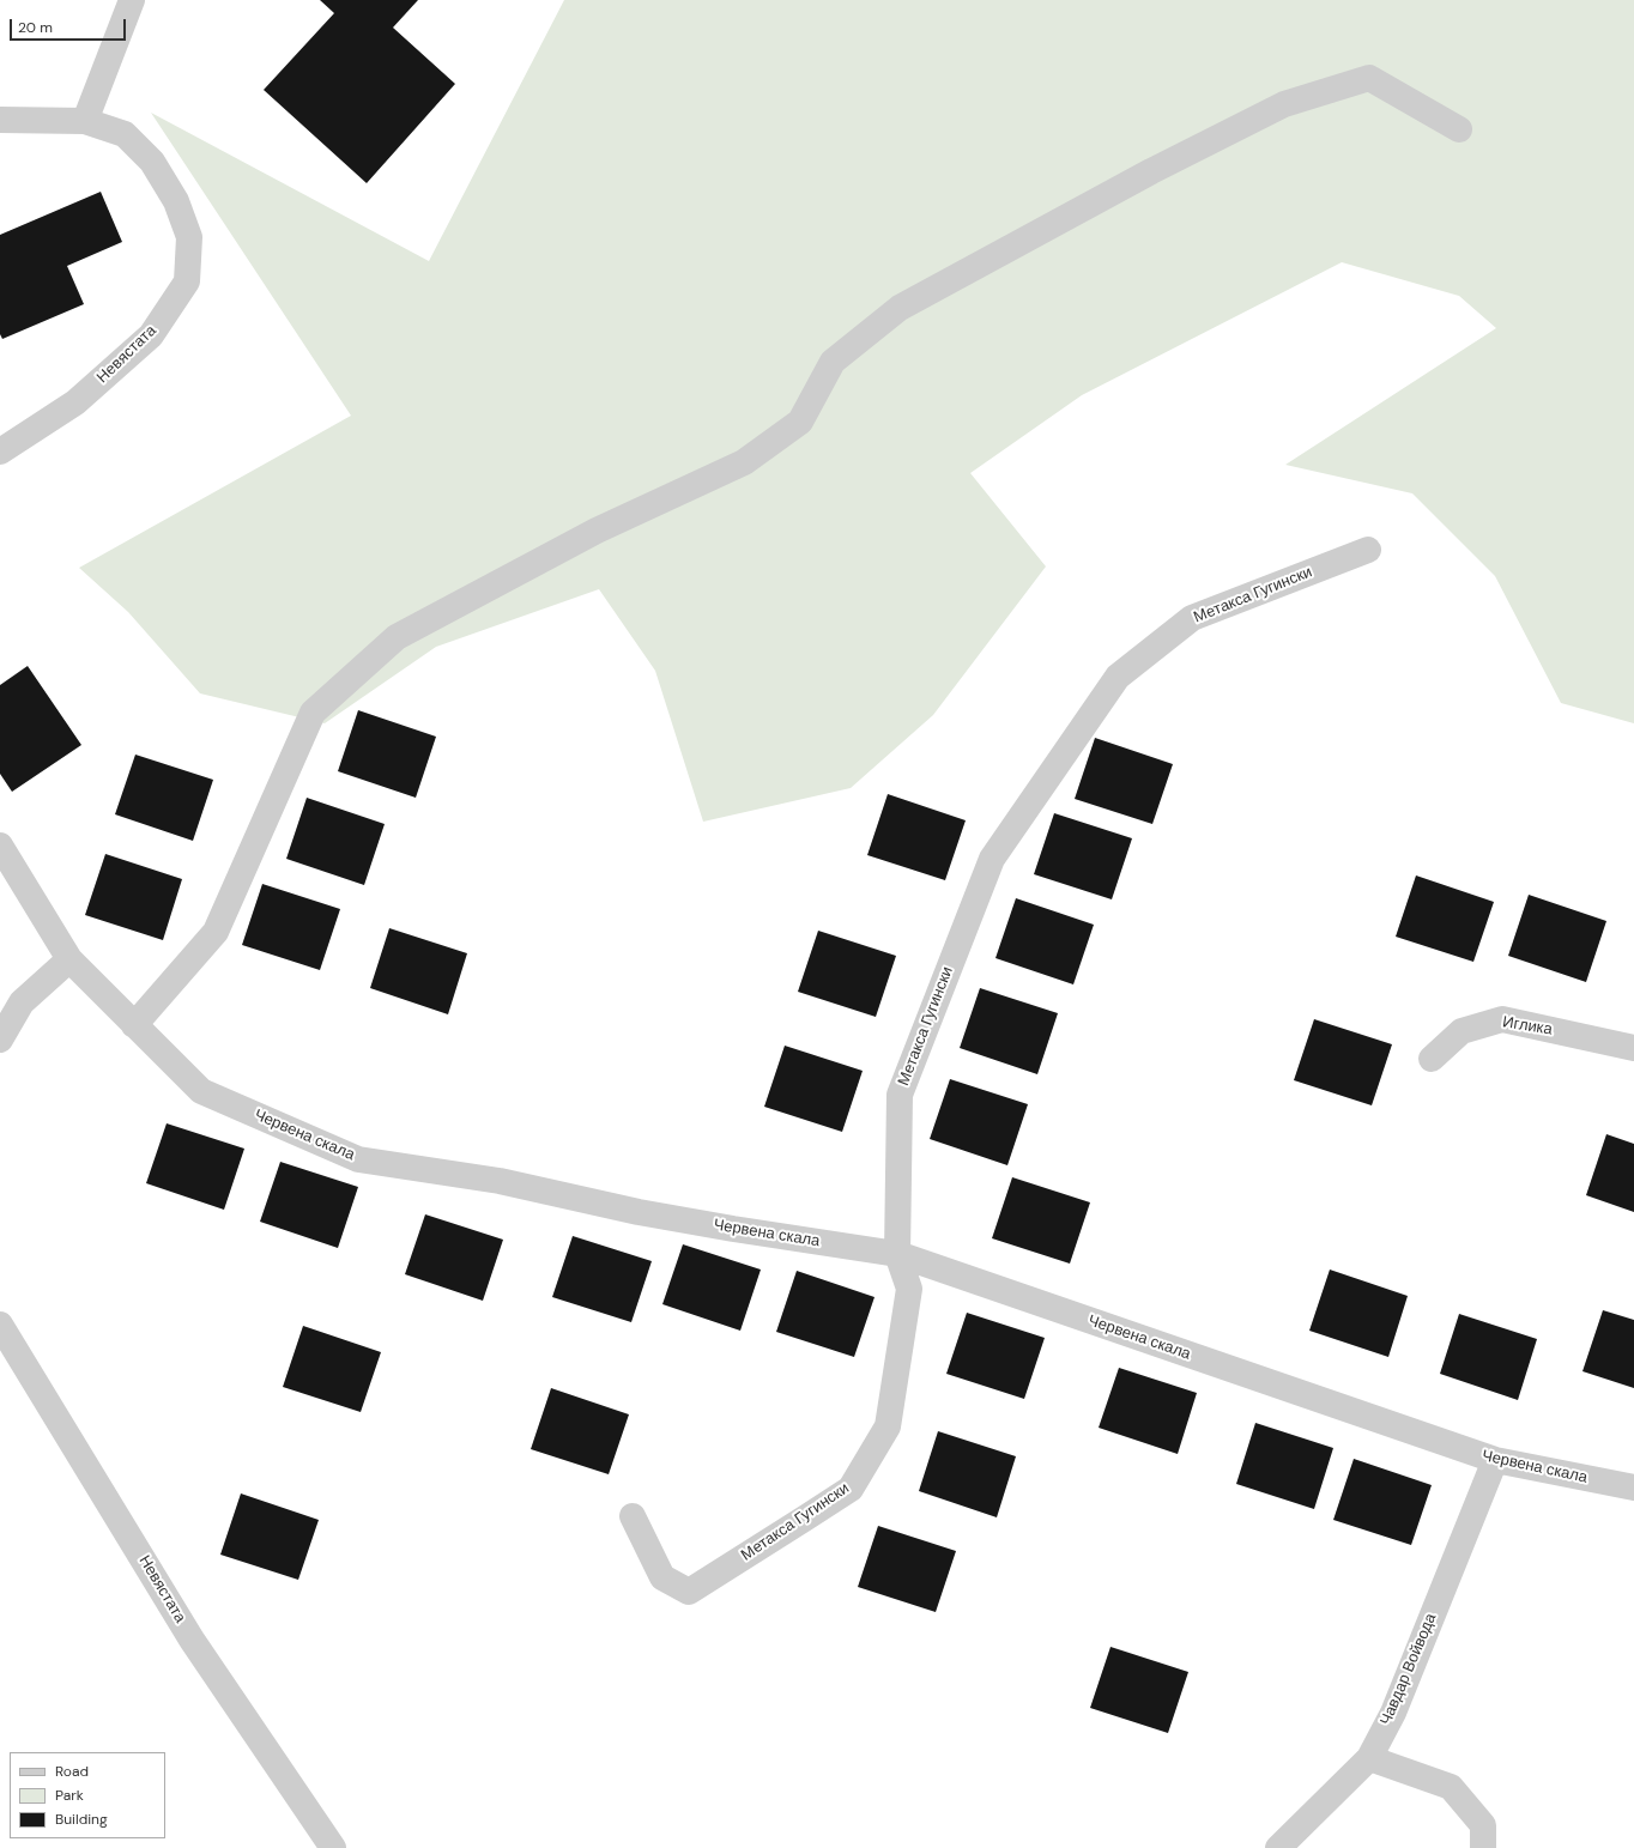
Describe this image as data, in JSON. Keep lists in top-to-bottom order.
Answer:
{
  "streets": {
    "street": [
      "Невястата",
      "Метакса Гугински",
      "Иглика",
      "Червена скала",
      "Чавдар Войвода"
    ]
  },
  "crossings": [
    ["Метакса Гугински", "Червена скала"],
    ["Червена скала", "Чавдар Войвода"]
  ],
  "legend": ["Road", "Park", "Building"],
  "scale_bar": "20 m"
}
